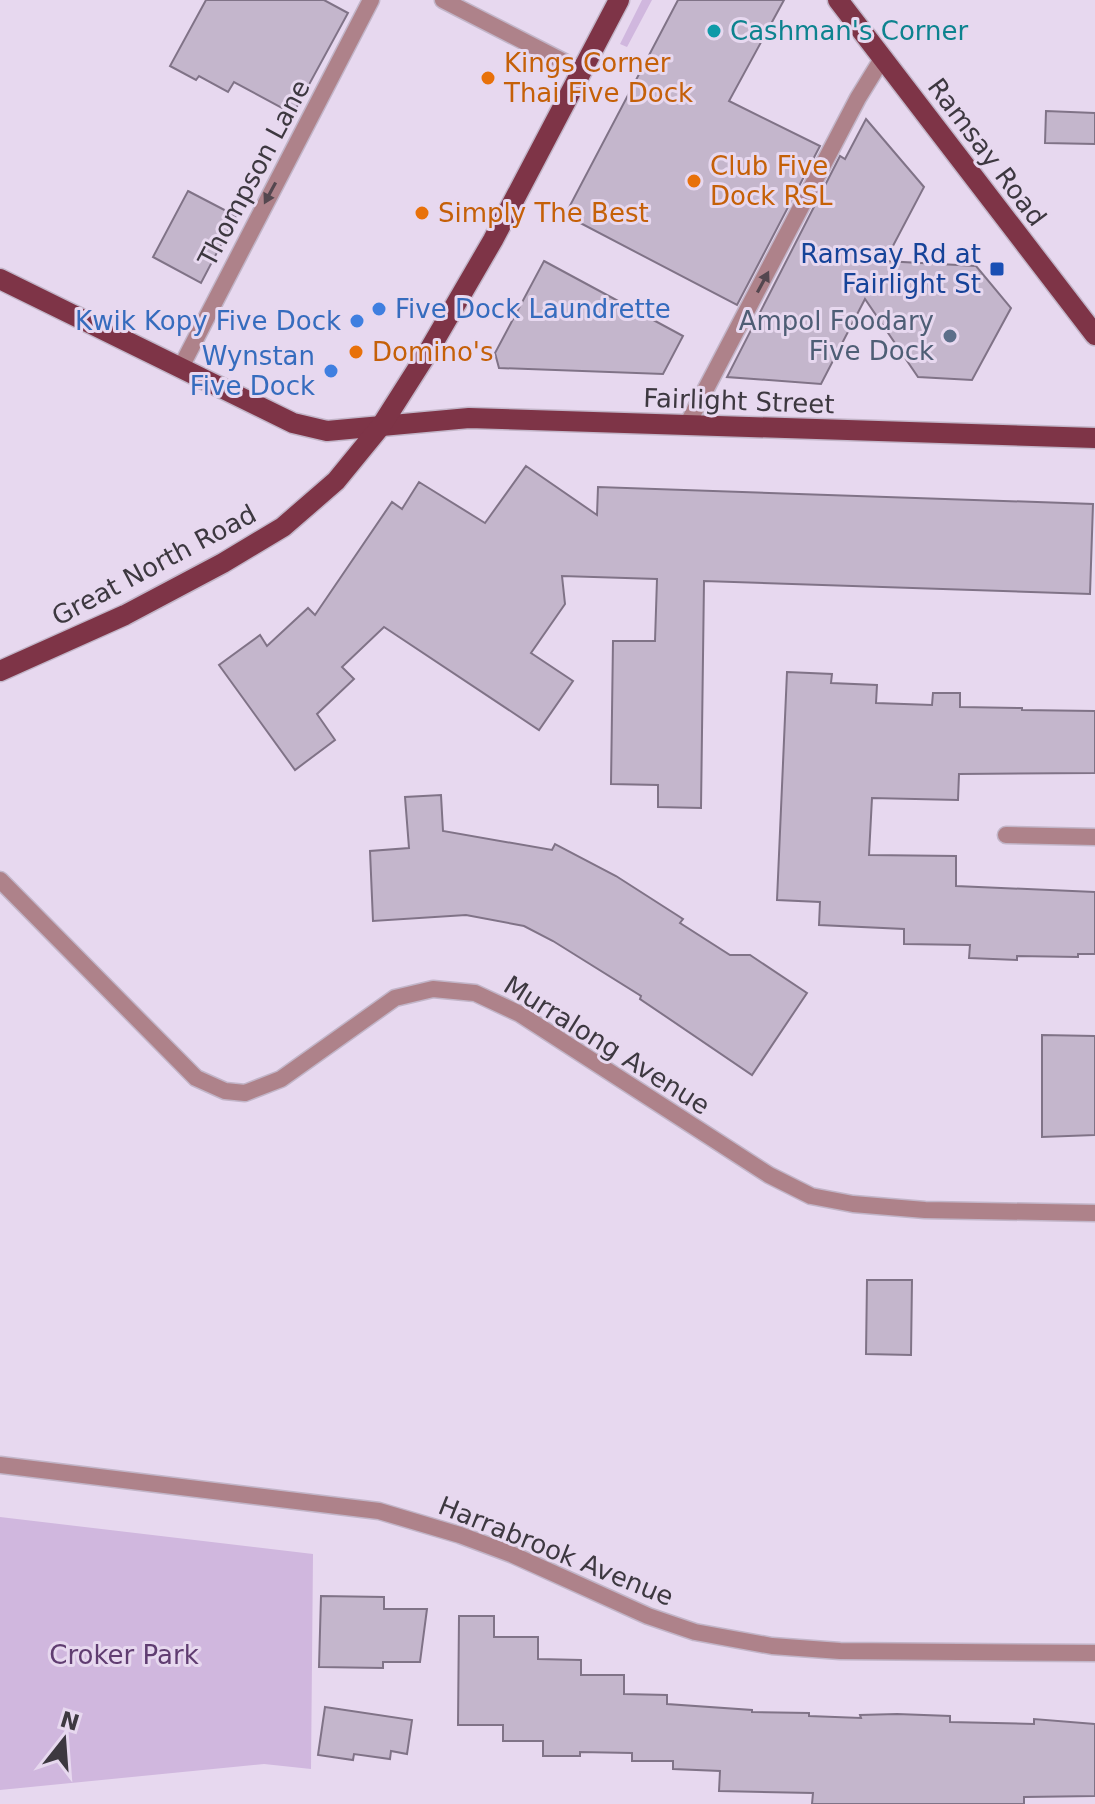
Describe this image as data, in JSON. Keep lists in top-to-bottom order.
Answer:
{
  "streets": {
    "main road": ["Ramsay Road", "Fairlight Street", "Great North Road"],
    "street": ["Thompson Lane", "Murralong Avenue", "Harrabrook Avenue"]
  },
  "crossings": [
    ["Thompson Lane", "Fairlight Street"],
    ["Fairlight Street", "Great North Road"]
  ],
  "one_way": ["Thompson Lane"],
  "parks": ["Croker Park"],
  "places": {
    "other": [
      "Cashman's Corner",
      "Kings Corner Thai Five Dock",
      "Club Five Dock RSL",
      "Simply The Best",
      "Five Dock Laundrette",
      "Kwik Kopy Five Dock",
      "Ampol Foodary Five Dock",
      "Domino's",
      "Wynstan Five Dock"
    ],
    "transit": ["Ramsay Rd at Fairlight St"]
  },
  "north": "top"
}
